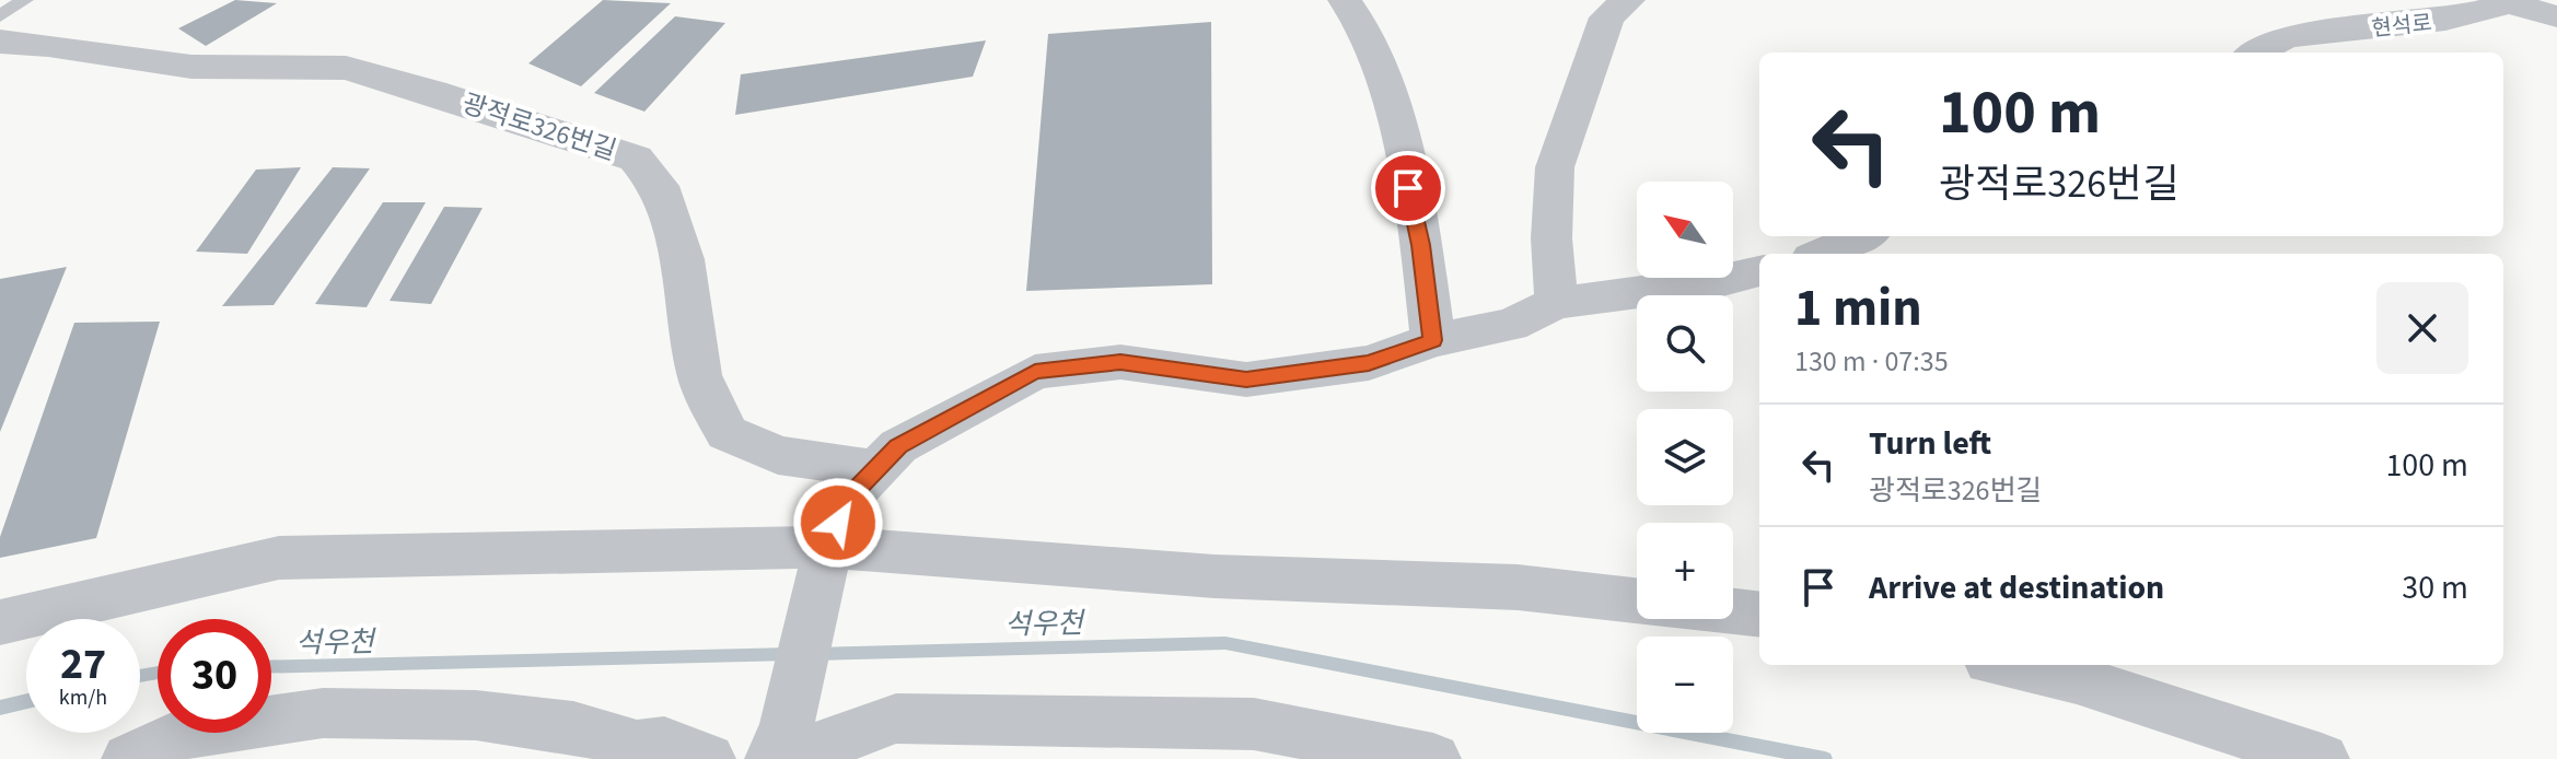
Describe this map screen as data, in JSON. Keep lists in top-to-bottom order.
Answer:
{
  "streets": {
    "street": ["현석로", "광적로326번길"]
  },
  "water": ["석우천"],
  "north": "top left",
  "page": {
    "turn": ["100 m", "광적로326번길"],
    "map_buttons": ["+", "−"],
    "heading": ["1 min", "130 m · 07:35"],
    "list": [
      {
        "name": "Turn left",
        "note": "광적로326번길",
        "value": "100 m"
      },
      {
        "name": "Arrive at destination",
        "value": "30 m"
      }
    ],
    "speed": "27 km/h",
    "limit": "30"
  }
}
